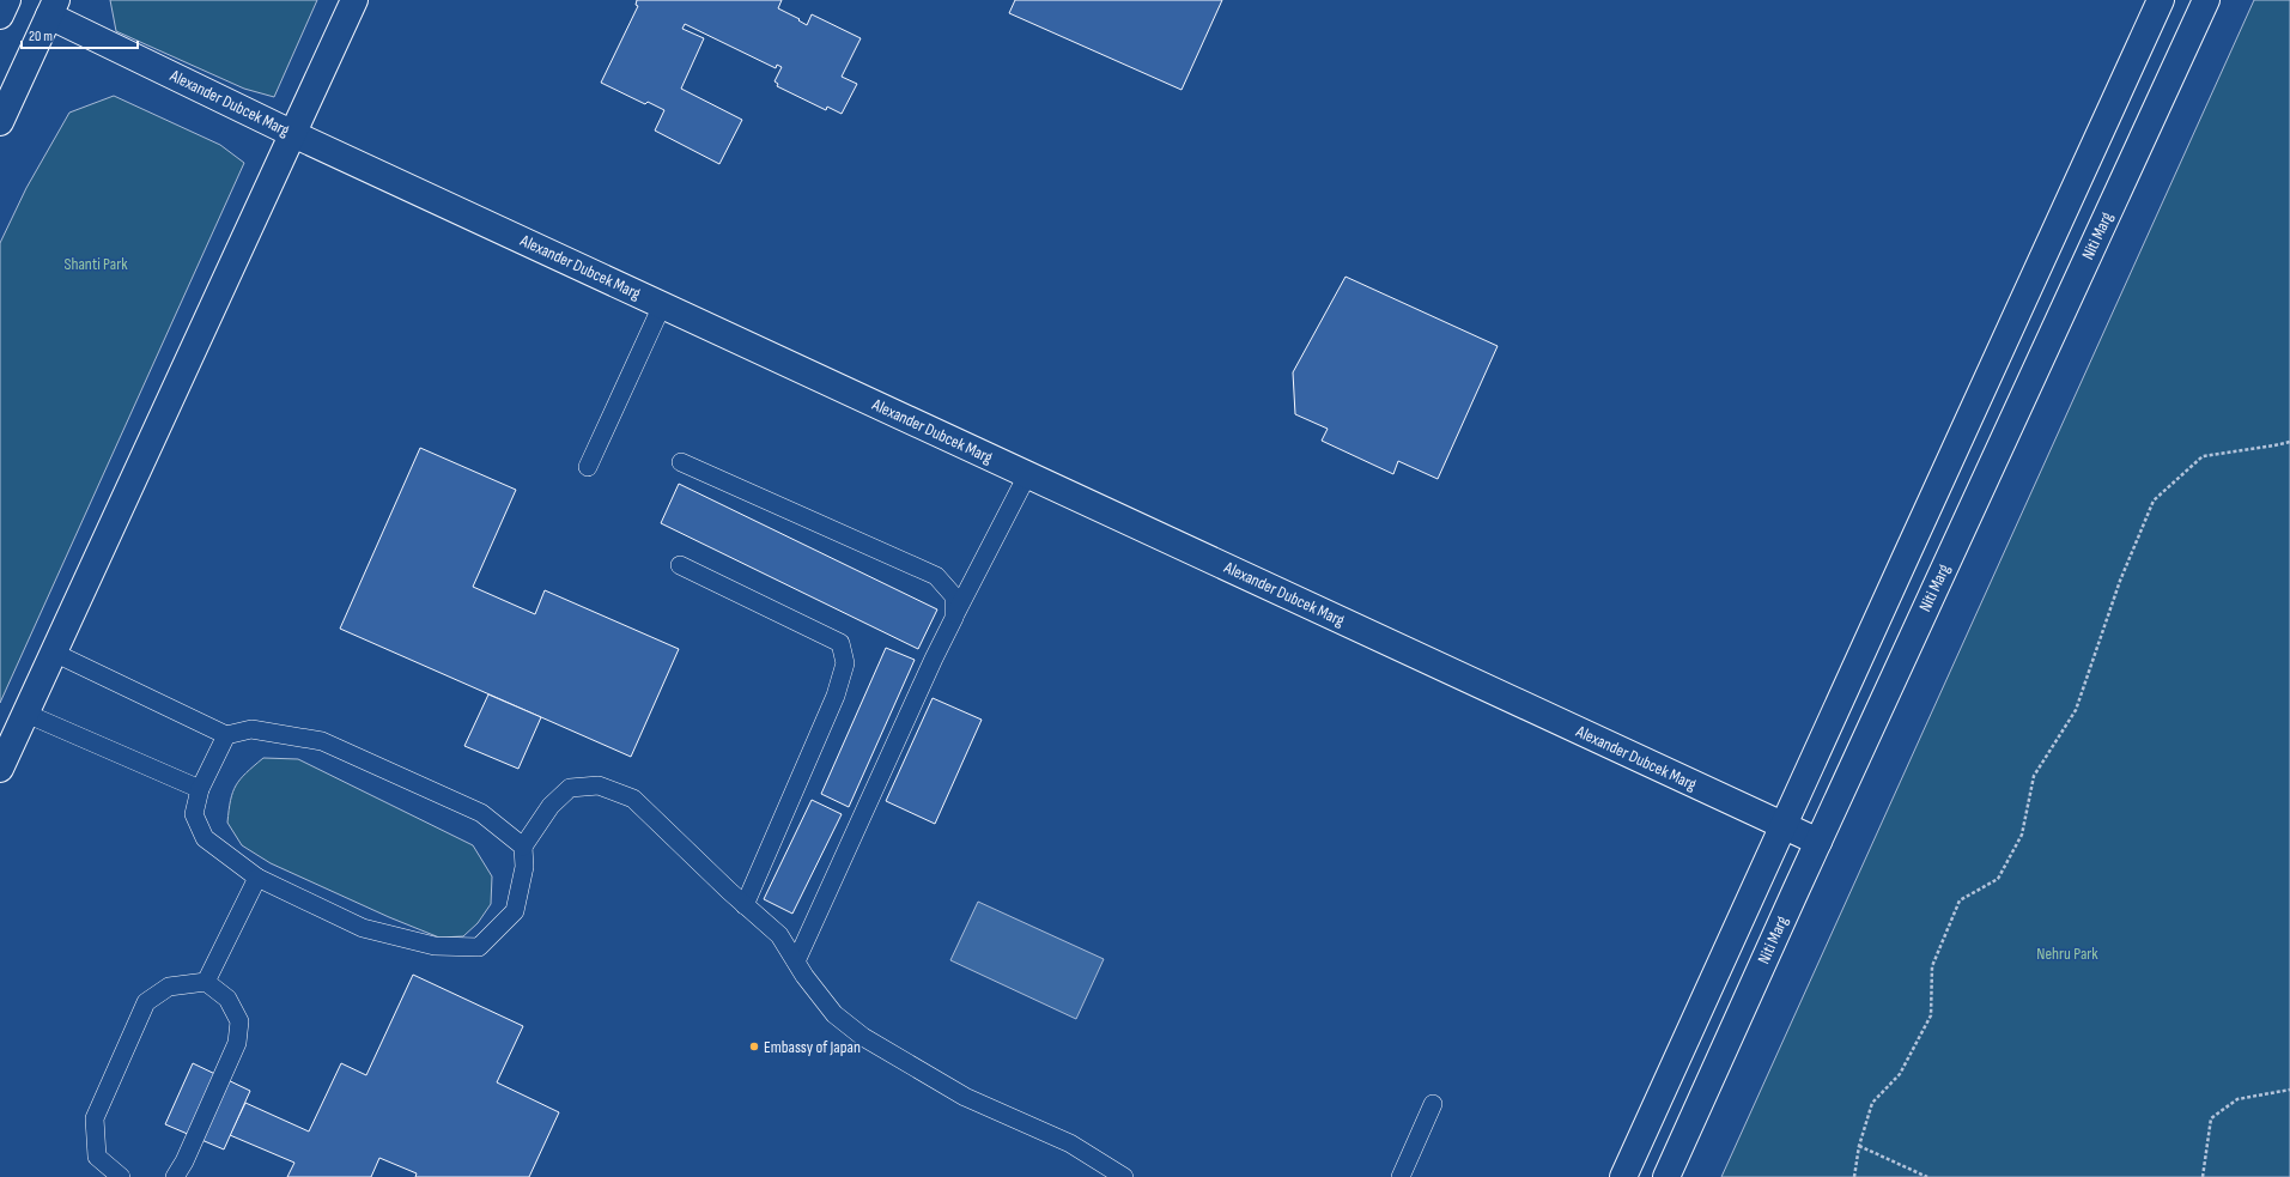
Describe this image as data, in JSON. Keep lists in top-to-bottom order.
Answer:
{
  "streets": {
    "street": ["Alexander Dubcek Marg", "Niti Marg"]
  },
  "crossings": [
    ["Alexander Dubcek Marg", "Niti Marg"]
  ],
  "parks": ["Shanti Park", "Nehru Park"],
  "places": ["Embassy of Japan"],
  "scale_bar": "20 m"
}
